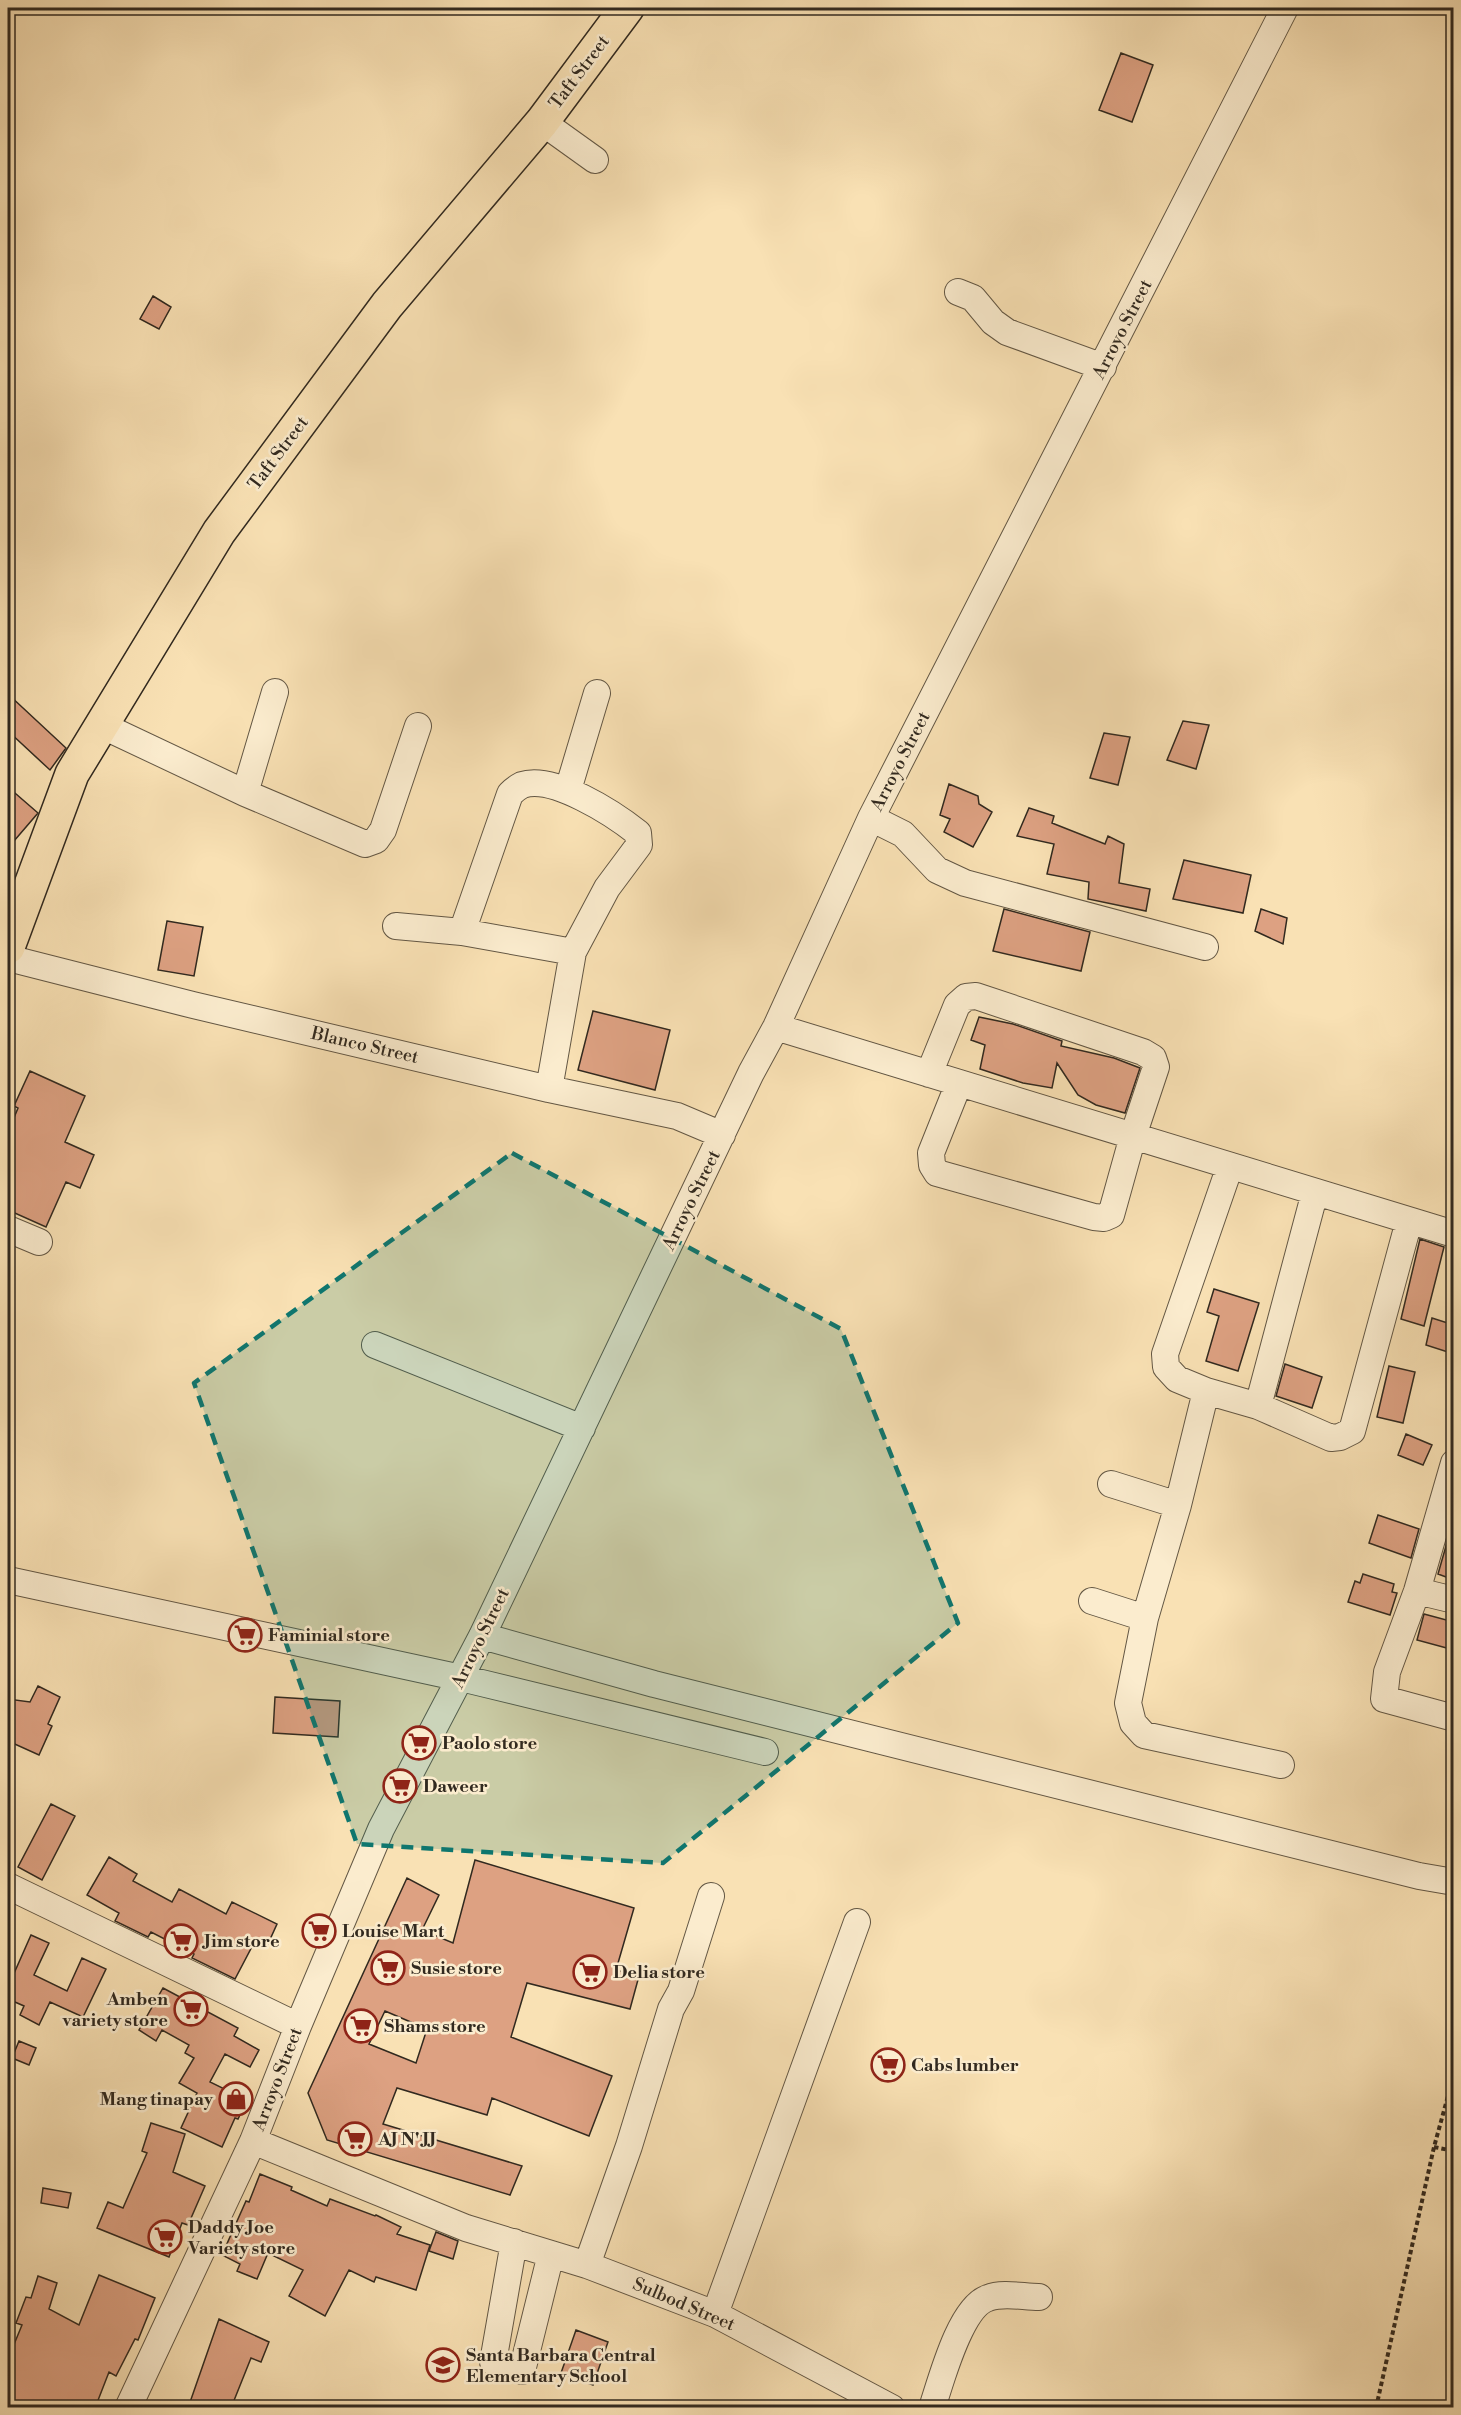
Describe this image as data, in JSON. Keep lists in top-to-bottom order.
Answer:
{
  "streets": {
    "main road": ["Taft Street"],
    "street": ["Arroyo Street", "Blanco Street", "Sulbod Street"]
  },
  "crossings": [
    ["Arroyo Street", "Blanco Street"],
    ["Arroyo Street", "Sulbod Street"]
  ],
  "places": {
    "supermarket": [
      "Faminial store",
      "Paolo store",
      "Daweer",
      "Louise Mart",
      "Jim store",
      "Susie store",
      "Delia store",
      "Amben variety store",
      "Shams store",
      "Cabs lumber",
      "AJ N' JJ",
      "Daddy Joe Variety store"
    ],
    "shop": ["Mang tinapay"],
    "school or university": ["Santa Barbara Central Elementary School"]
  }
}
